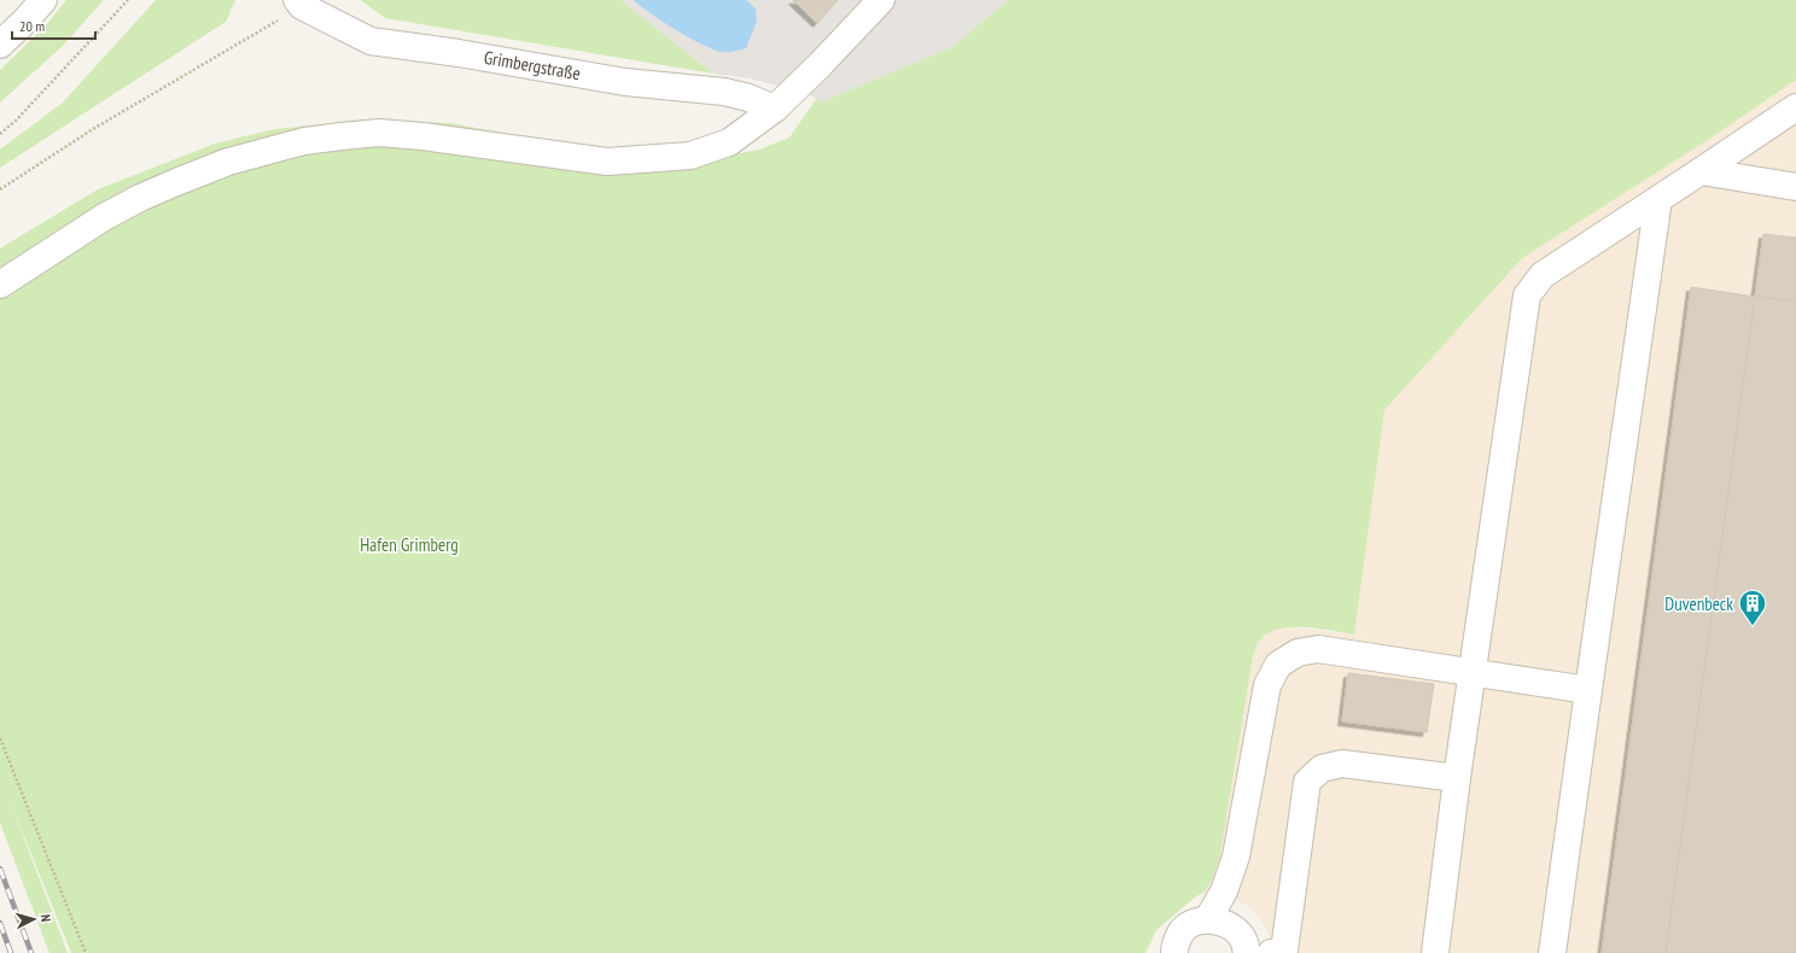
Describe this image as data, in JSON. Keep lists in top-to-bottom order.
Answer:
{
  "streets": {
    "street": ["Grimbergstraße"]
  },
  "parks": ["Hafen Grimberg"],
  "places": {
    "building": ["Duvenbeck"]
  },
  "scale_bar": "20 m",
  "north": "right"
}
